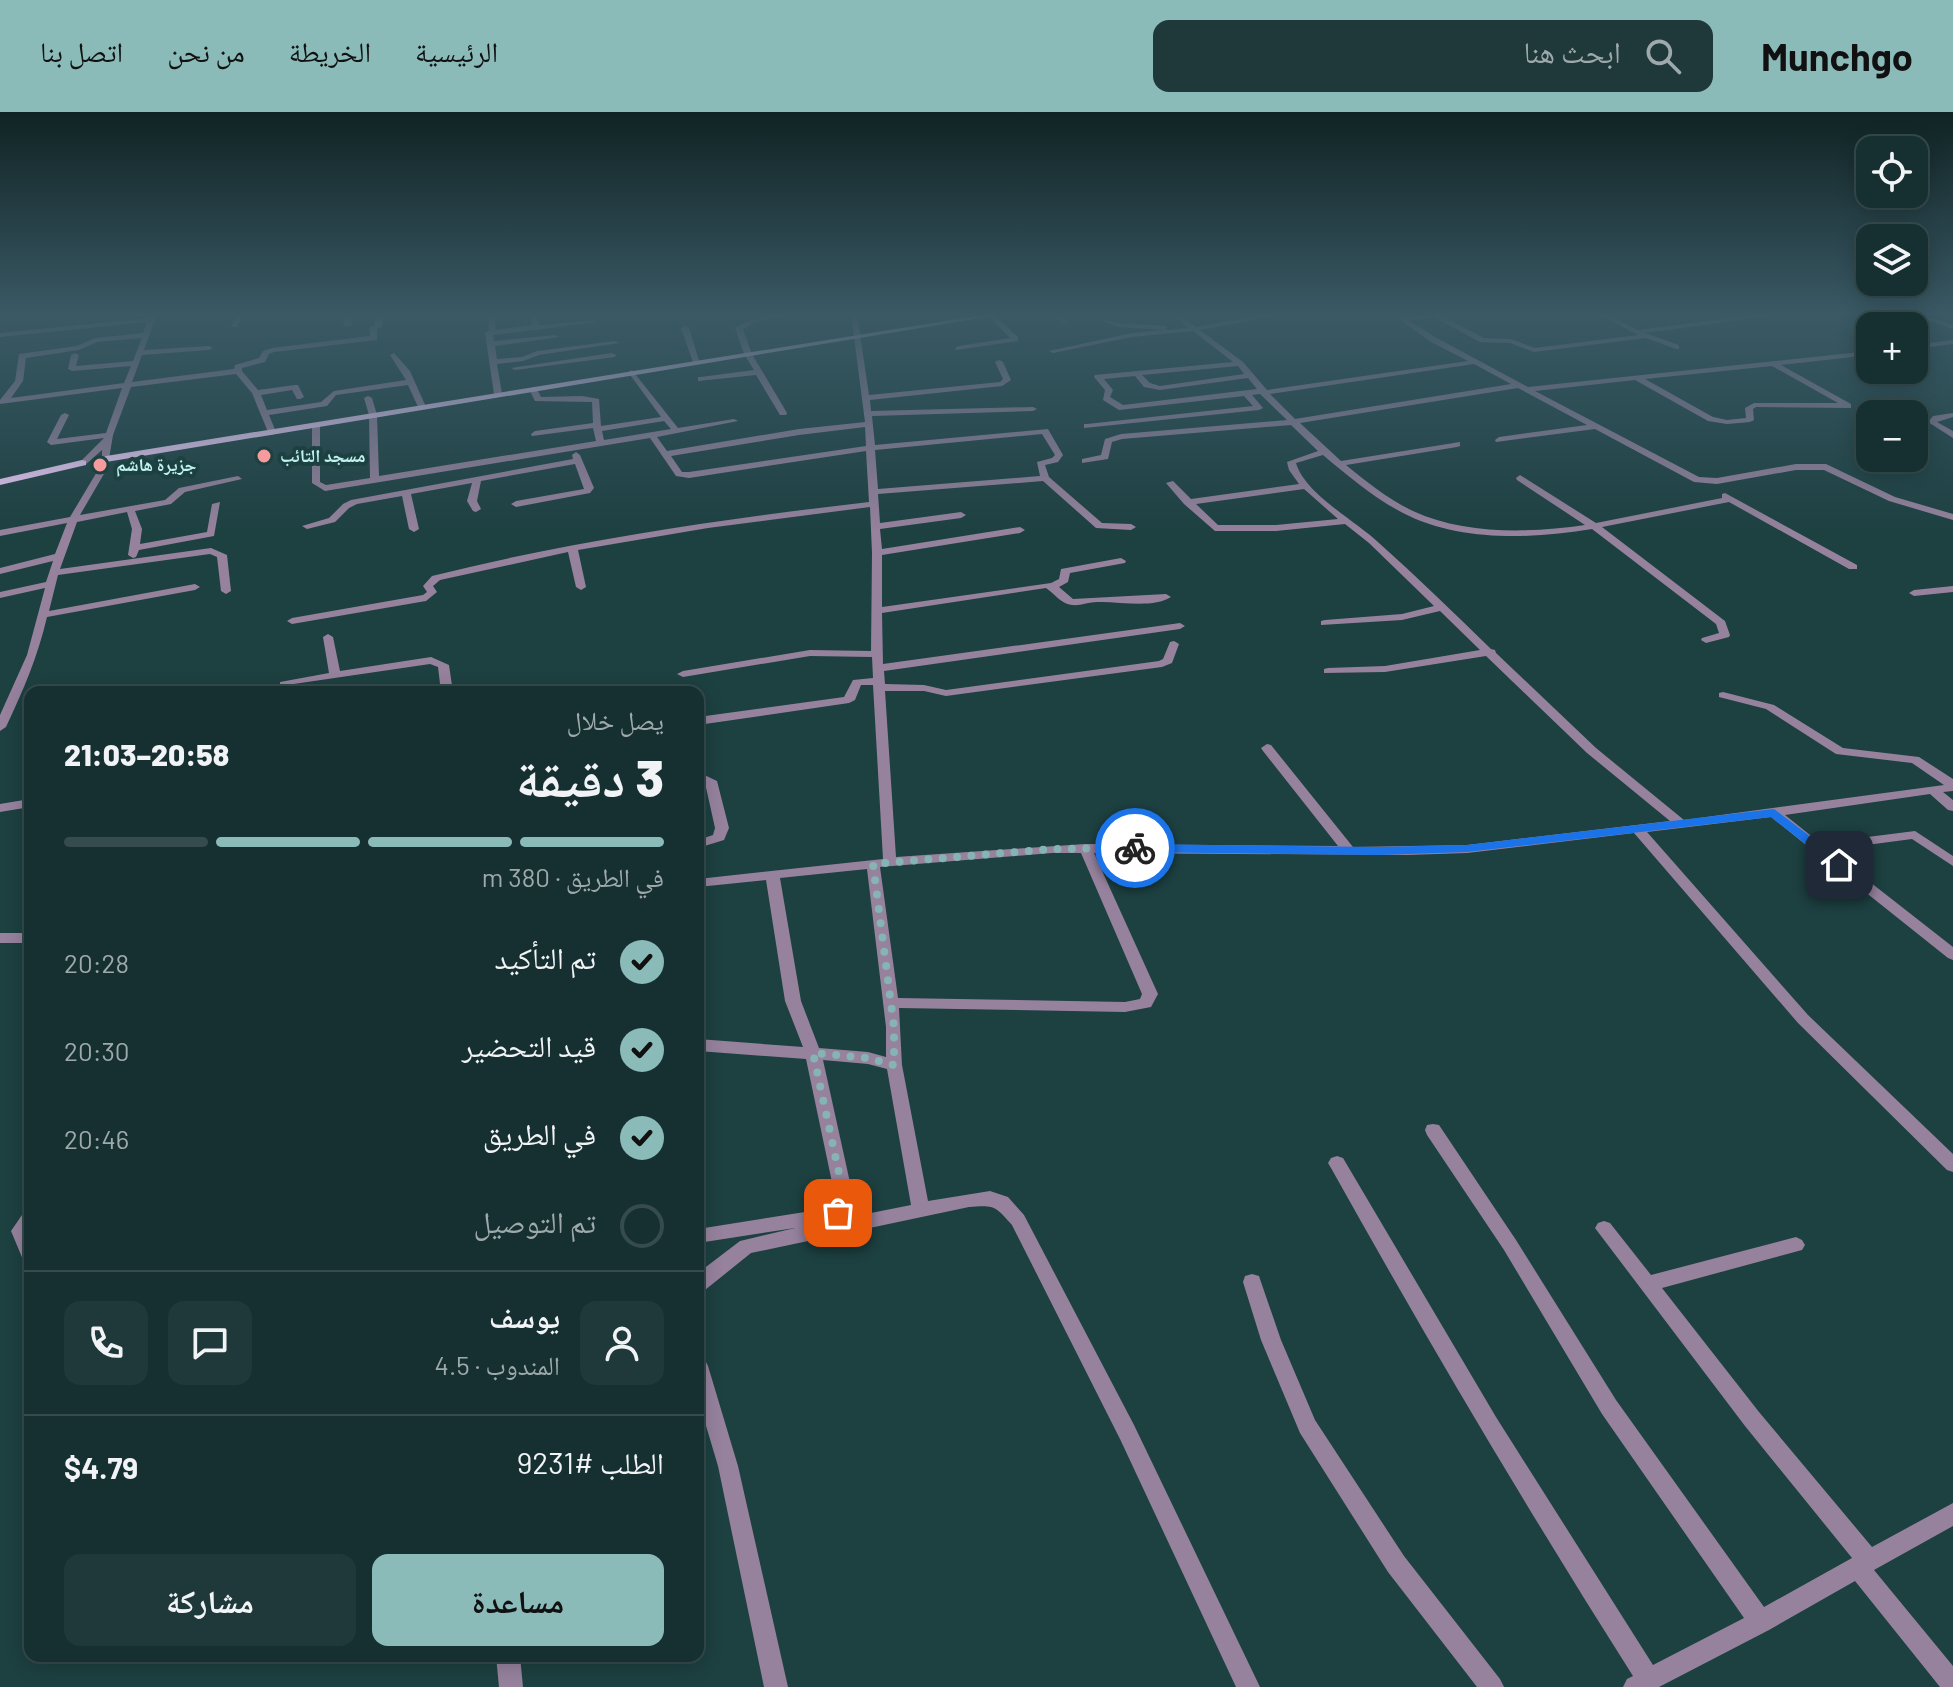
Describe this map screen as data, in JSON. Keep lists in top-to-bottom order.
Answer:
{
  "places": ["مسجد التائب", "جزيرة هاشم"],
  "page": {
    "header": "Munchgo",
    "search": "ابحث هنا",
    "nav": [
      "الرئيسية",
      "الخريطة",
      "من نحن",
      "اتصل بنا"
    ],
    "map_buttons": ["+", "−"],
    "heading": ["3 دقيقة", "يصل خلال", "20:58–21:03"],
    "panel": [
      "يوسف",
      "المندوب · 4.5",
      "الطلب #9231",
      "$4.79"
    ],
    "bar": "في الطريق · 380 m",
    "list": [
      ["تم التأكيد", "20:28"],
      ["قيد التحضير", "20:30"],
      ["في الطريق", "20:46"],
      "تم التوصيل"
    ],
    "buttons": ["مساعدة", "مشاركة"]
  }
}
